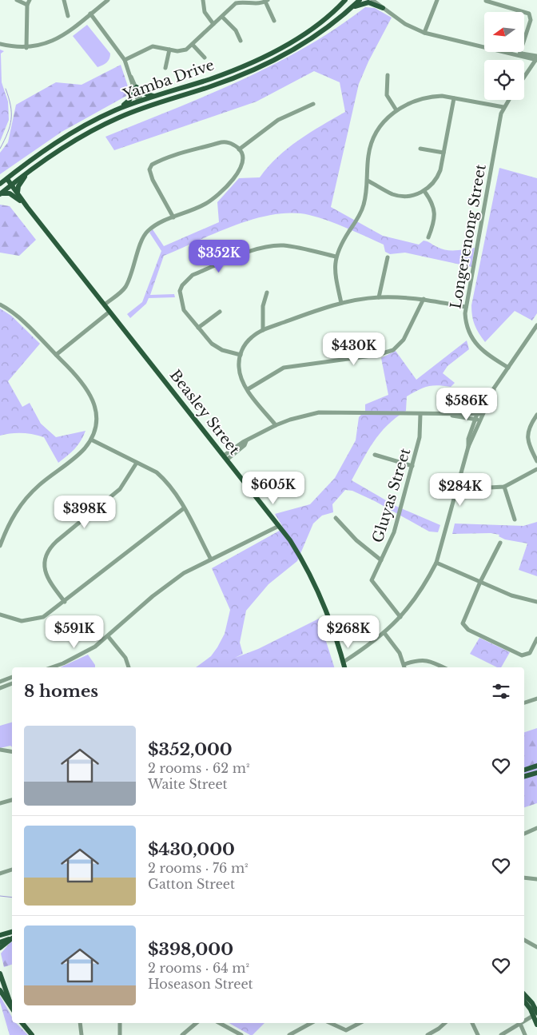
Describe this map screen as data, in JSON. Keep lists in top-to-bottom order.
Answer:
{
  "streets": {
    "main road": ["Yamba Drive", "Beasley Street"],
    "street": ["Longerenong Street", "Gluyas Street"]
  },
  "north": "left",
  "page": {
    "price": [
      "$352K",
      "$430K",
      "$586K",
      "$605K",
      "$284K",
      "$398K",
      "$591K",
      "$268K"
    ],
    "heading": "8 homes",
    "list": [
      {
        "name": "$352,000",
        "note": "2 rooms · 62 m² · Waite Street"
      },
      {
        "name": "$430,000",
        "note": "2 rooms · 76 m² · Gatton Street"
      },
      {
        "name": "$398,000",
        "note": "2 rooms · 64 m² · Hoseason Street"
      }
    ]
  }
}
